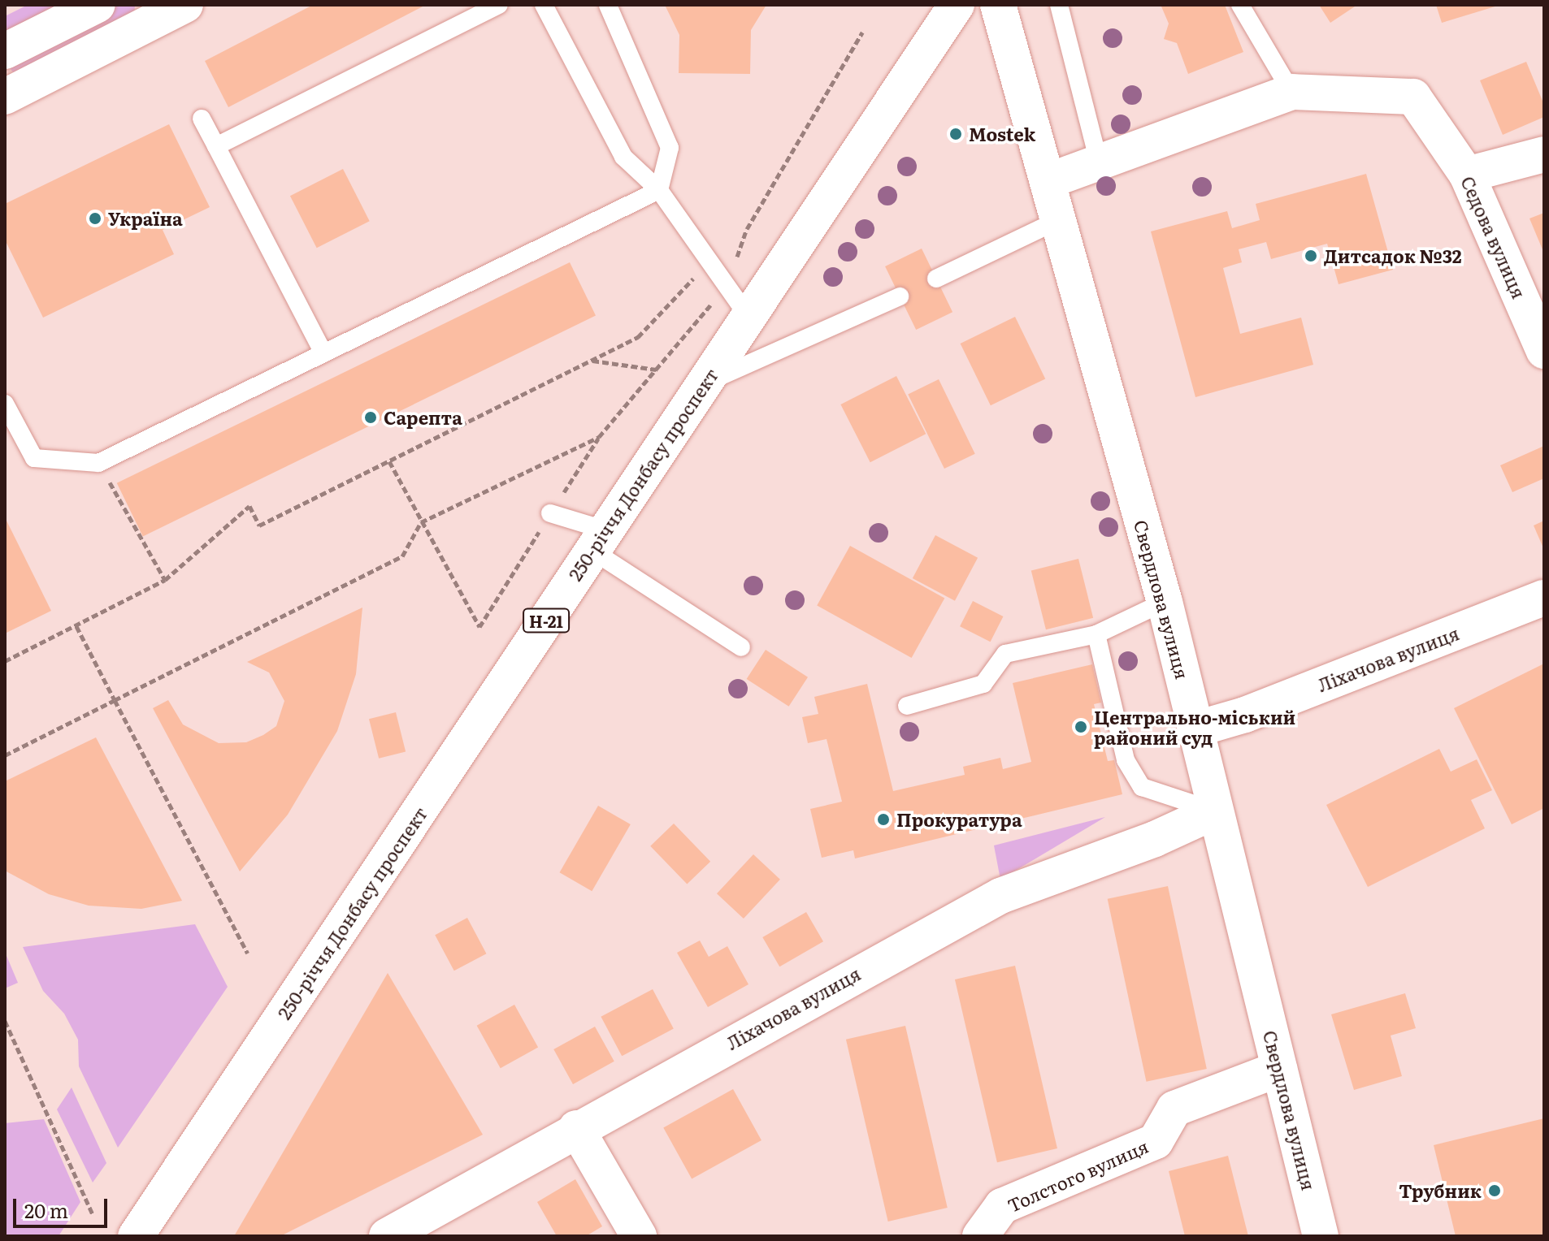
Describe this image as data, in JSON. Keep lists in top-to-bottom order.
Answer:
{
  "streets": {
    "street": [
      "Седова вулиця",
      "250-річчя Донбасу проспект",
      "Свердлова вулиця",
      "Н-21",
      "Ліхачова вулиця",
      "Толстого вулиця"
    ]
  },
  "crossings": [
    ["Свердлова вулиця", "Ліхачова вулиця"],
    ["Свердлова вулиця", "Толстого вулиця"]
  ],
  "places": [
    "Mostek",
    "Україна",
    "Дитсадок №32",
    "Сарепта",
    "Центрально-міський районий суд",
    "Прокуратура",
    "Трубник"
  ],
  "scale_bar": "20 m"
}
